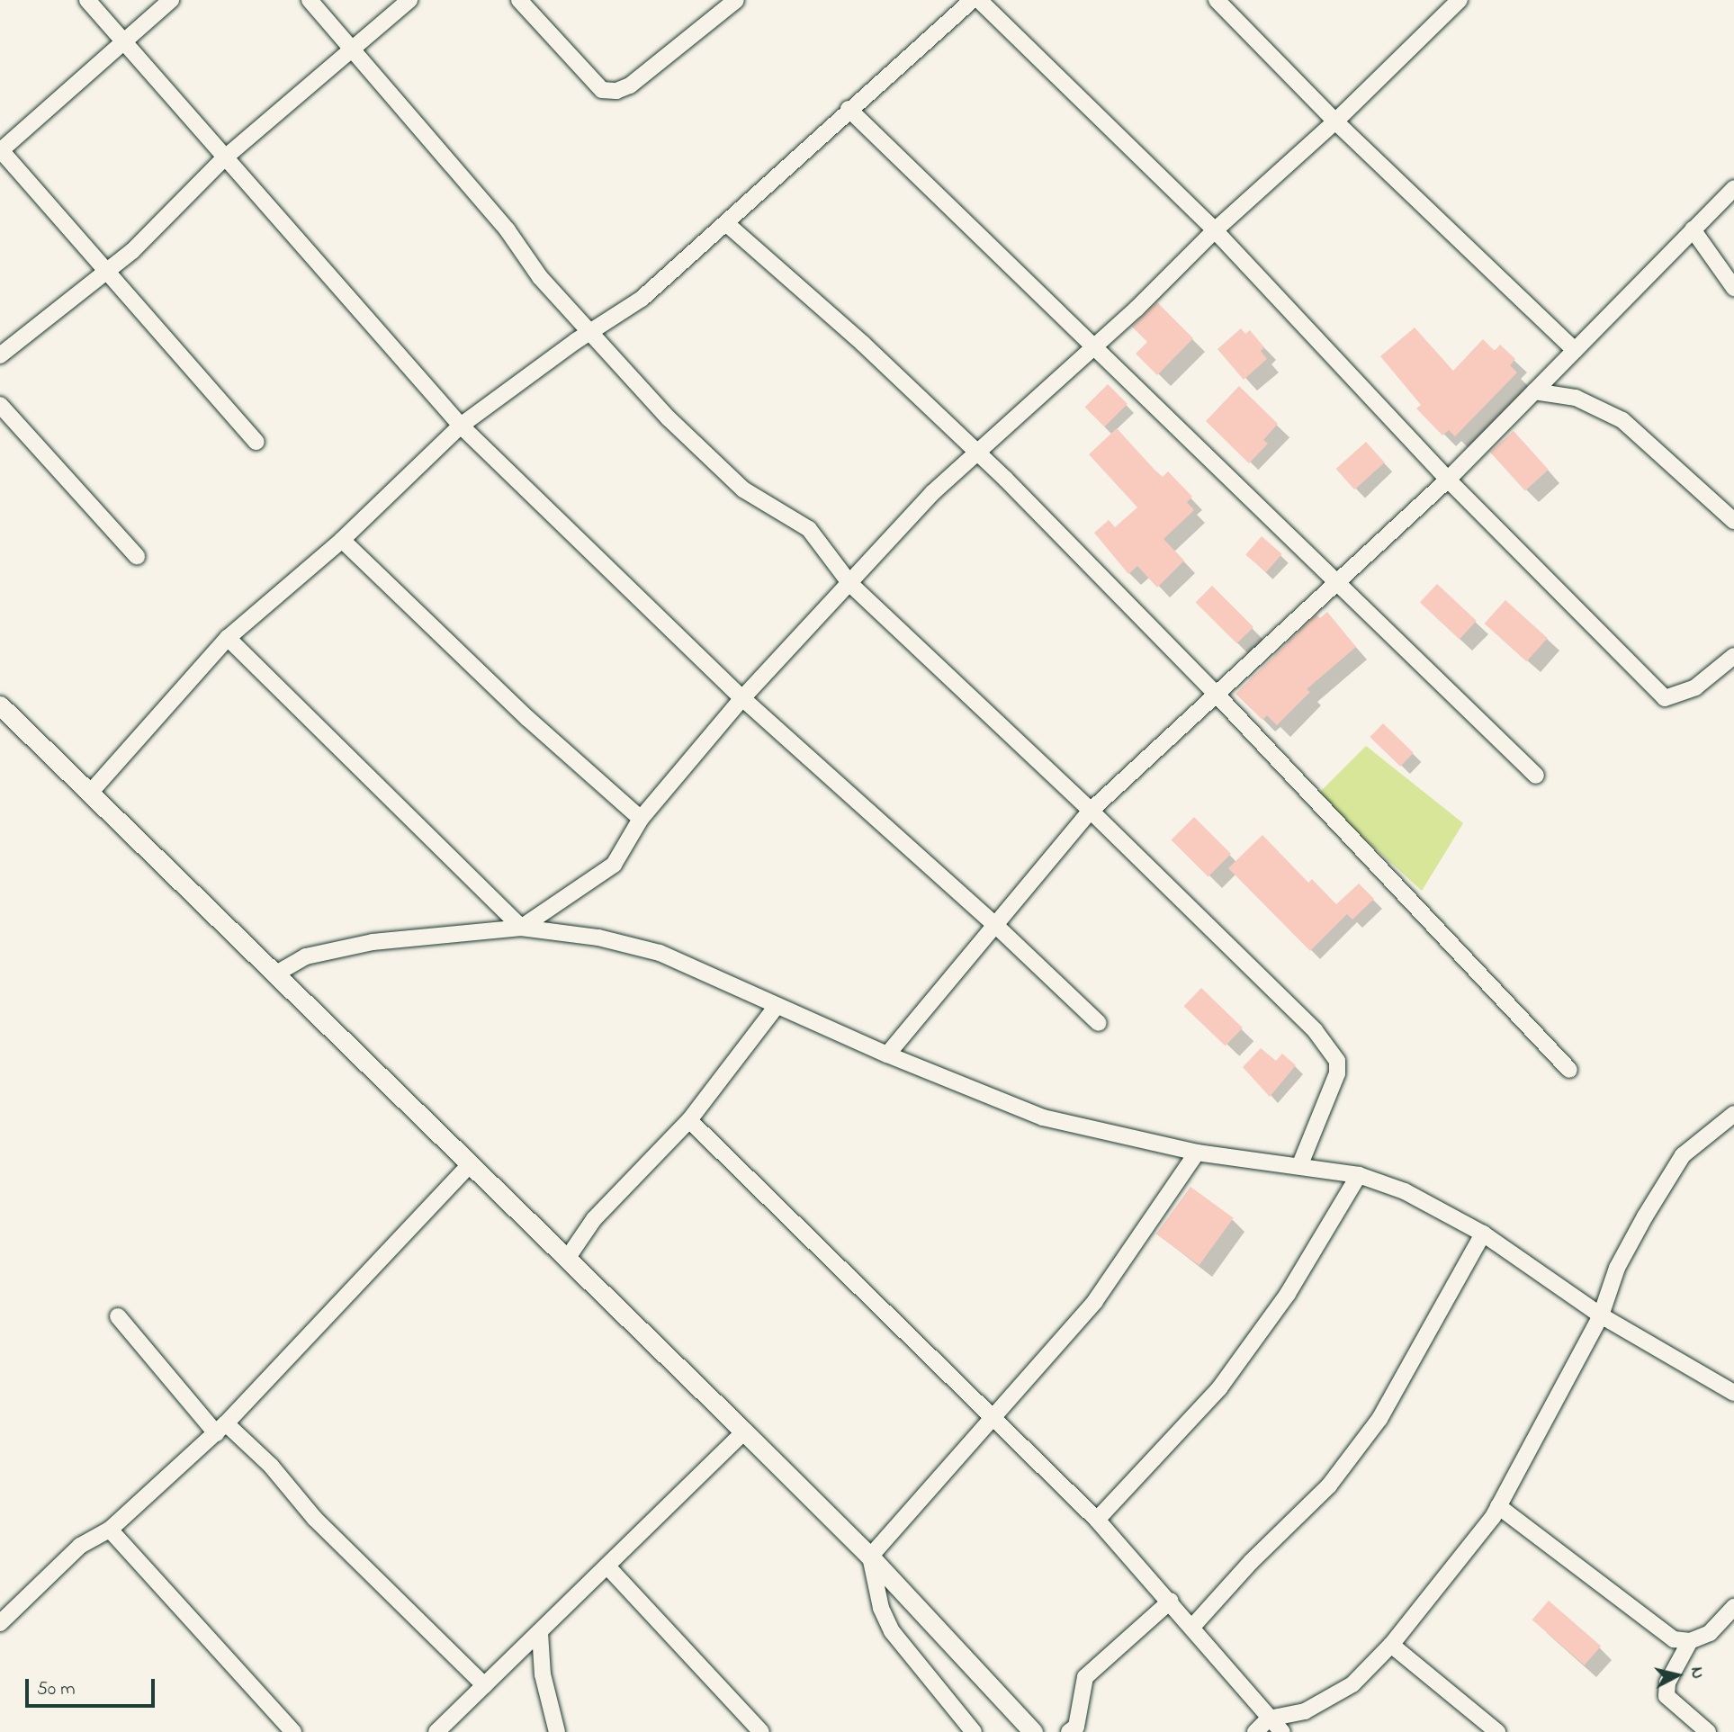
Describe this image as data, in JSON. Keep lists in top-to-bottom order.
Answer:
{
  "scale_bar": "50 m",
  "north": "right"
}
